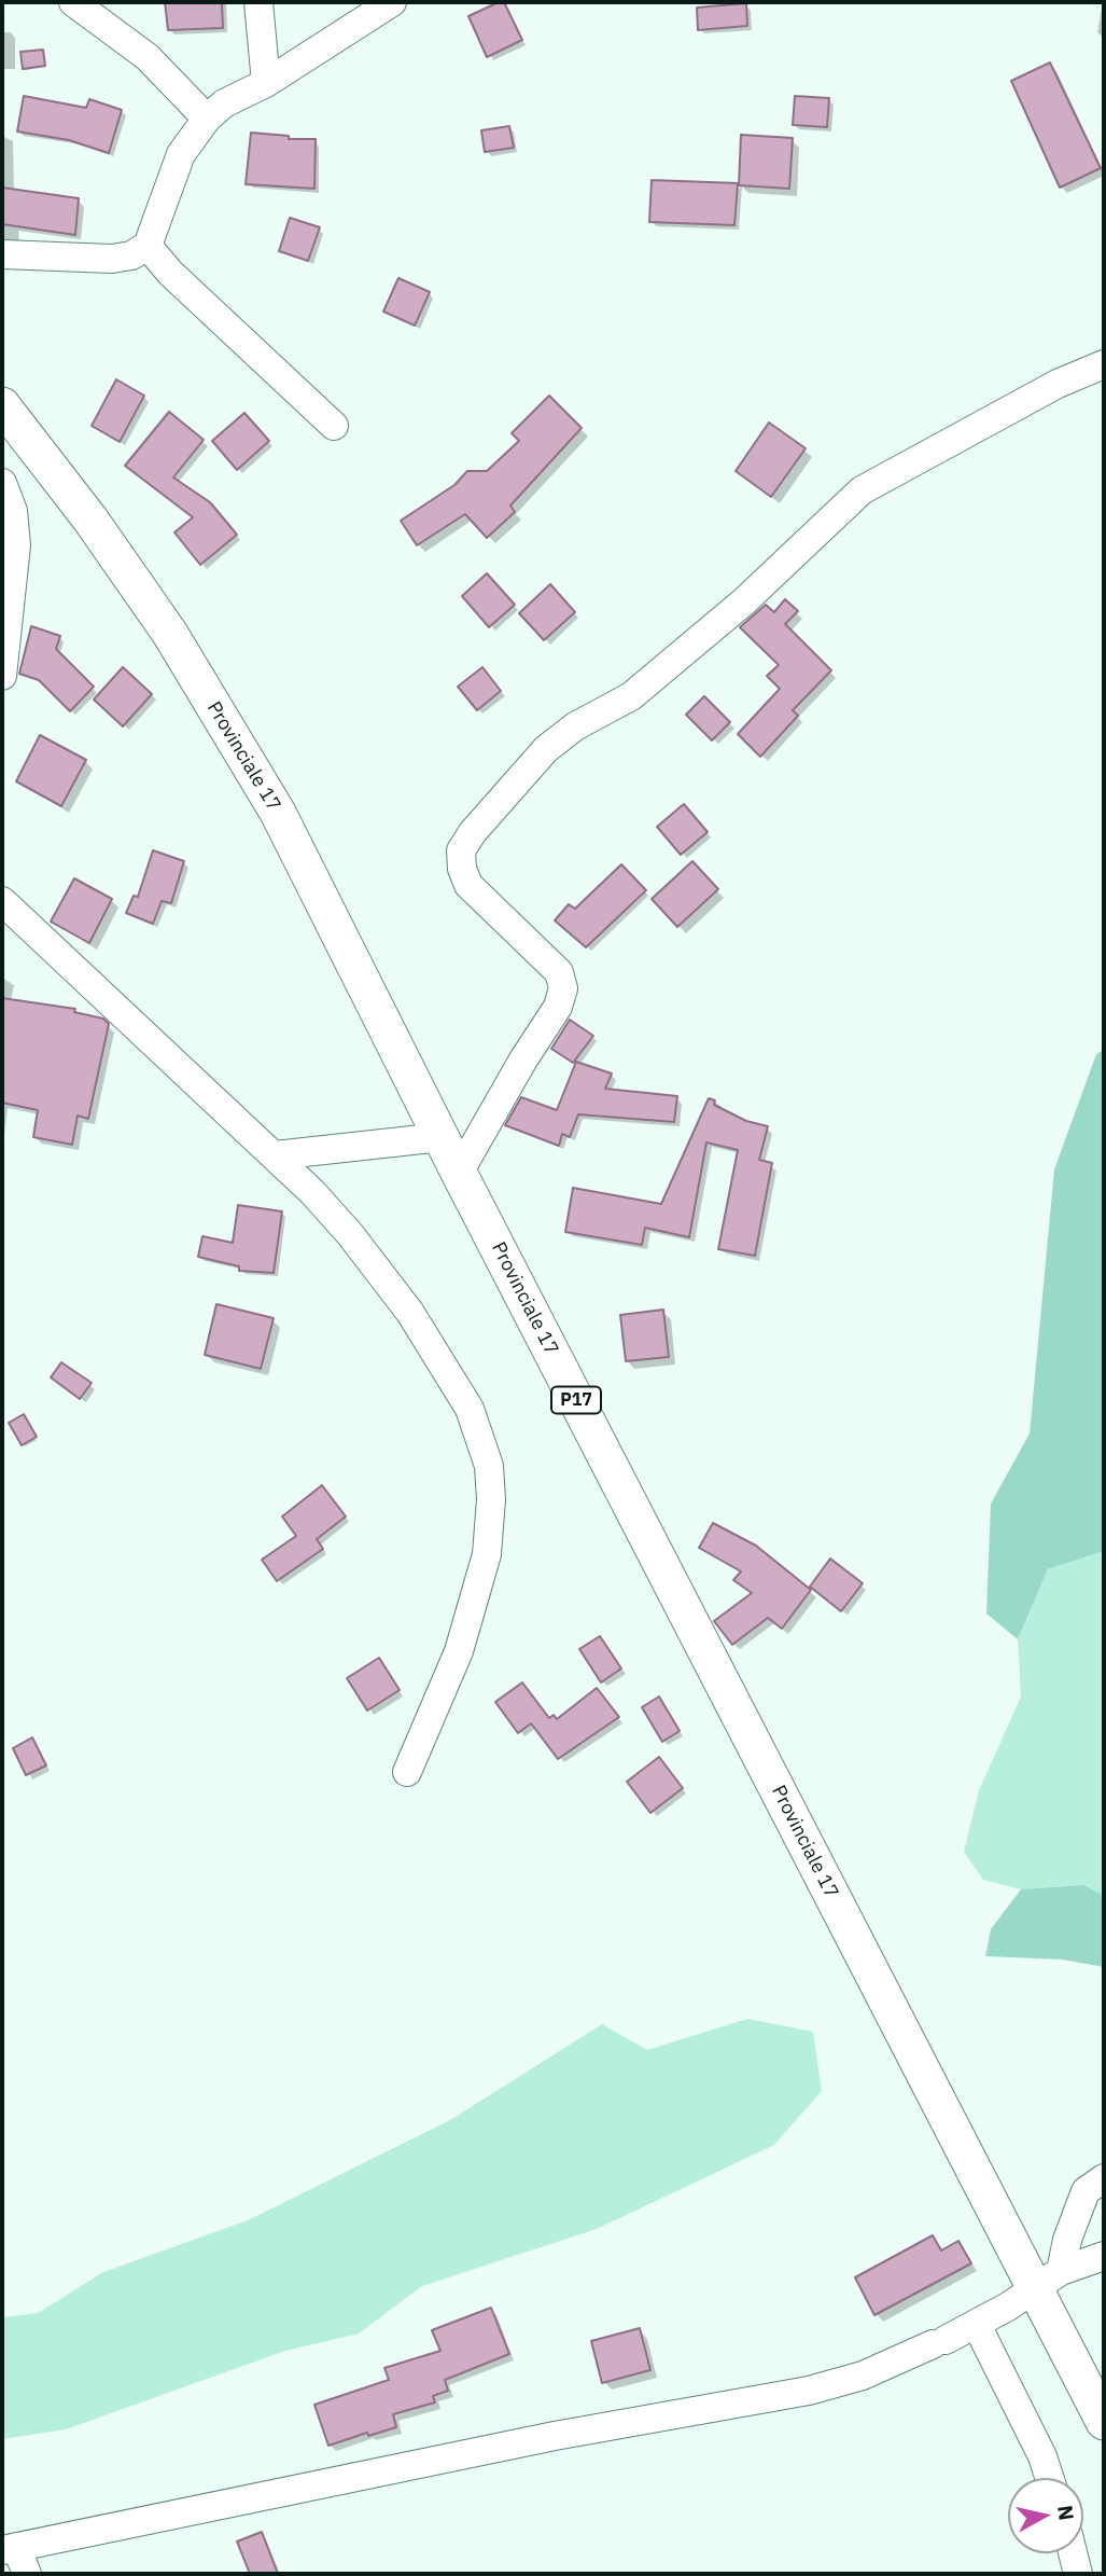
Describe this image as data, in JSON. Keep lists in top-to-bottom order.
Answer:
{
  "streets": {
    "main road": ["Provinciale 17", "P17"]
  },
  "north": "right"
}
